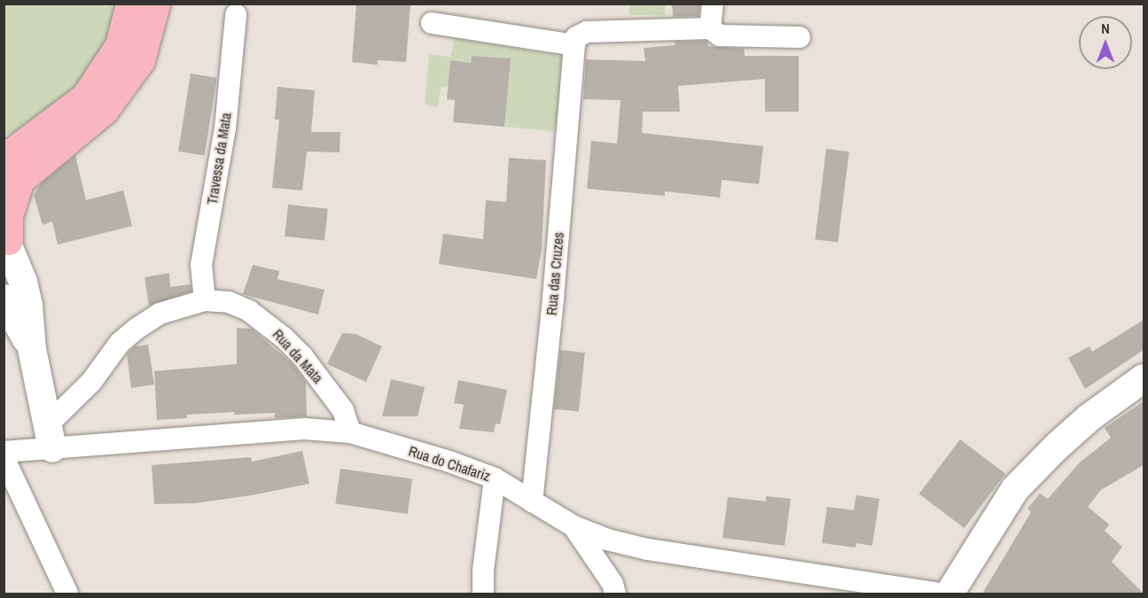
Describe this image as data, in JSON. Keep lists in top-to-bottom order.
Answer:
{
  "streets": {
    "street": [
      "Travessa da Mata",
      "Rua das Cruzes",
      "Rua da Mata",
      "Rua do Chafariz"
    ]
  },
  "crossings": [
    ["Travessa da Mata", "Rua da Mata"],
    ["Rua das Cruzes", "Rua do Chafariz"],
    ["Rua da Mata", "Rua do Chafariz"]
  ],
  "north": "top"
}
